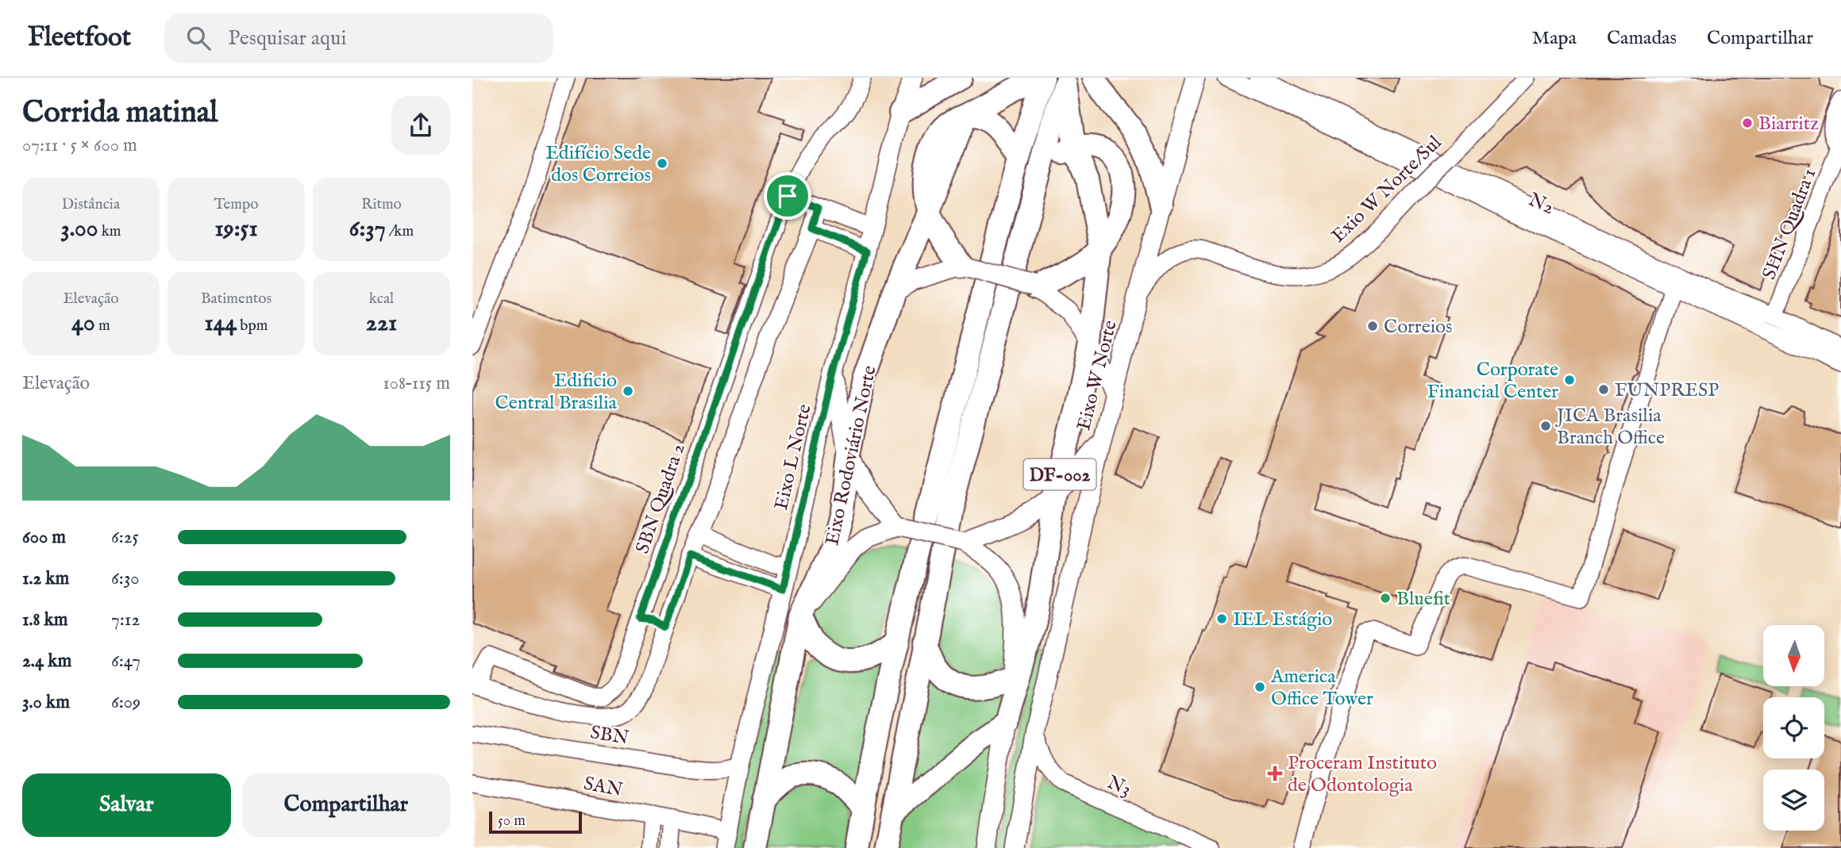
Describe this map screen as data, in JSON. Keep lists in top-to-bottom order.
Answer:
{
  "streets": {
    "highway": ["Eixo Rodoviário Norte", "DF-002"],
    "main road": ["Eixo W Norte", "Eixo L Norte"],
    "street": [
      "Exio W Norte/Sul",
      "N2",
      "SHN Quadra 1",
      "SBN Quadra 2",
      "SBN",
      "N3",
      "SAN"
    ]
  },
  "crossings": [
    ["Exio W Norte/Sul", "Eixo W Norte"],
    ["N2", "SHN Quadra 1"],
    ["Eixo W Norte", "N3"],
    ["Eixo L Norte", "SBN"],
    ["Eixo L Norte", "SAN"]
  ],
  "places": {
    "other": [
      "Biarritz",
      "Edifício Sede dos Correios",
      "Correios",
      "Corporate Financial Center",
      "FUNPRESP",
      "Edificio Central Brasilia",
      "JICA Brasilia Branch Office",
      "Bluefit",
      "IEL Estágio",
      "America Office Tower"
    ],
    "health": ["Proceram Instituto de Odontologia"]
  },
  "scale_bar": "50 m",
  "north": "bottom",
  "page": {
    "header": "Fleetfoot",
    "search": "Pesquisar aqui",
    "nav": ["Mapa", "Camadas", "Compartilhar"],
    "heading": ["Corrida matinal", "07:11 · 5 × 600 m"],
    "stats": [
      ["Distância", "3.00 km"],
      ["Tempo", "19:51"],
      ["Ritmo", "6:37 /km"],
      ["Elevação", "40 m"],
      ["Batimentos", "144 bpm"],
      ["kcal", "221"]
    ],
    "chart": ["Elevação", "108–115 m"],
    "list": [
      {
        "name": "600 m",
        "note": "6:25"
      },
      {
        "name": "1.2 km",
        "note": "6:30"
      },
      {
        "name": "1.8 km",
        "note": "7:12"
      },
      {
        "name": "2.4 km",
        "note": "6:47"
      },
      {
        "name": "3.0 km",
        "note": "6:09"
      }
    ],
    "buttons": ["Salvar", "Compartilhar"],
    "scale": "50 m"
  }
}
